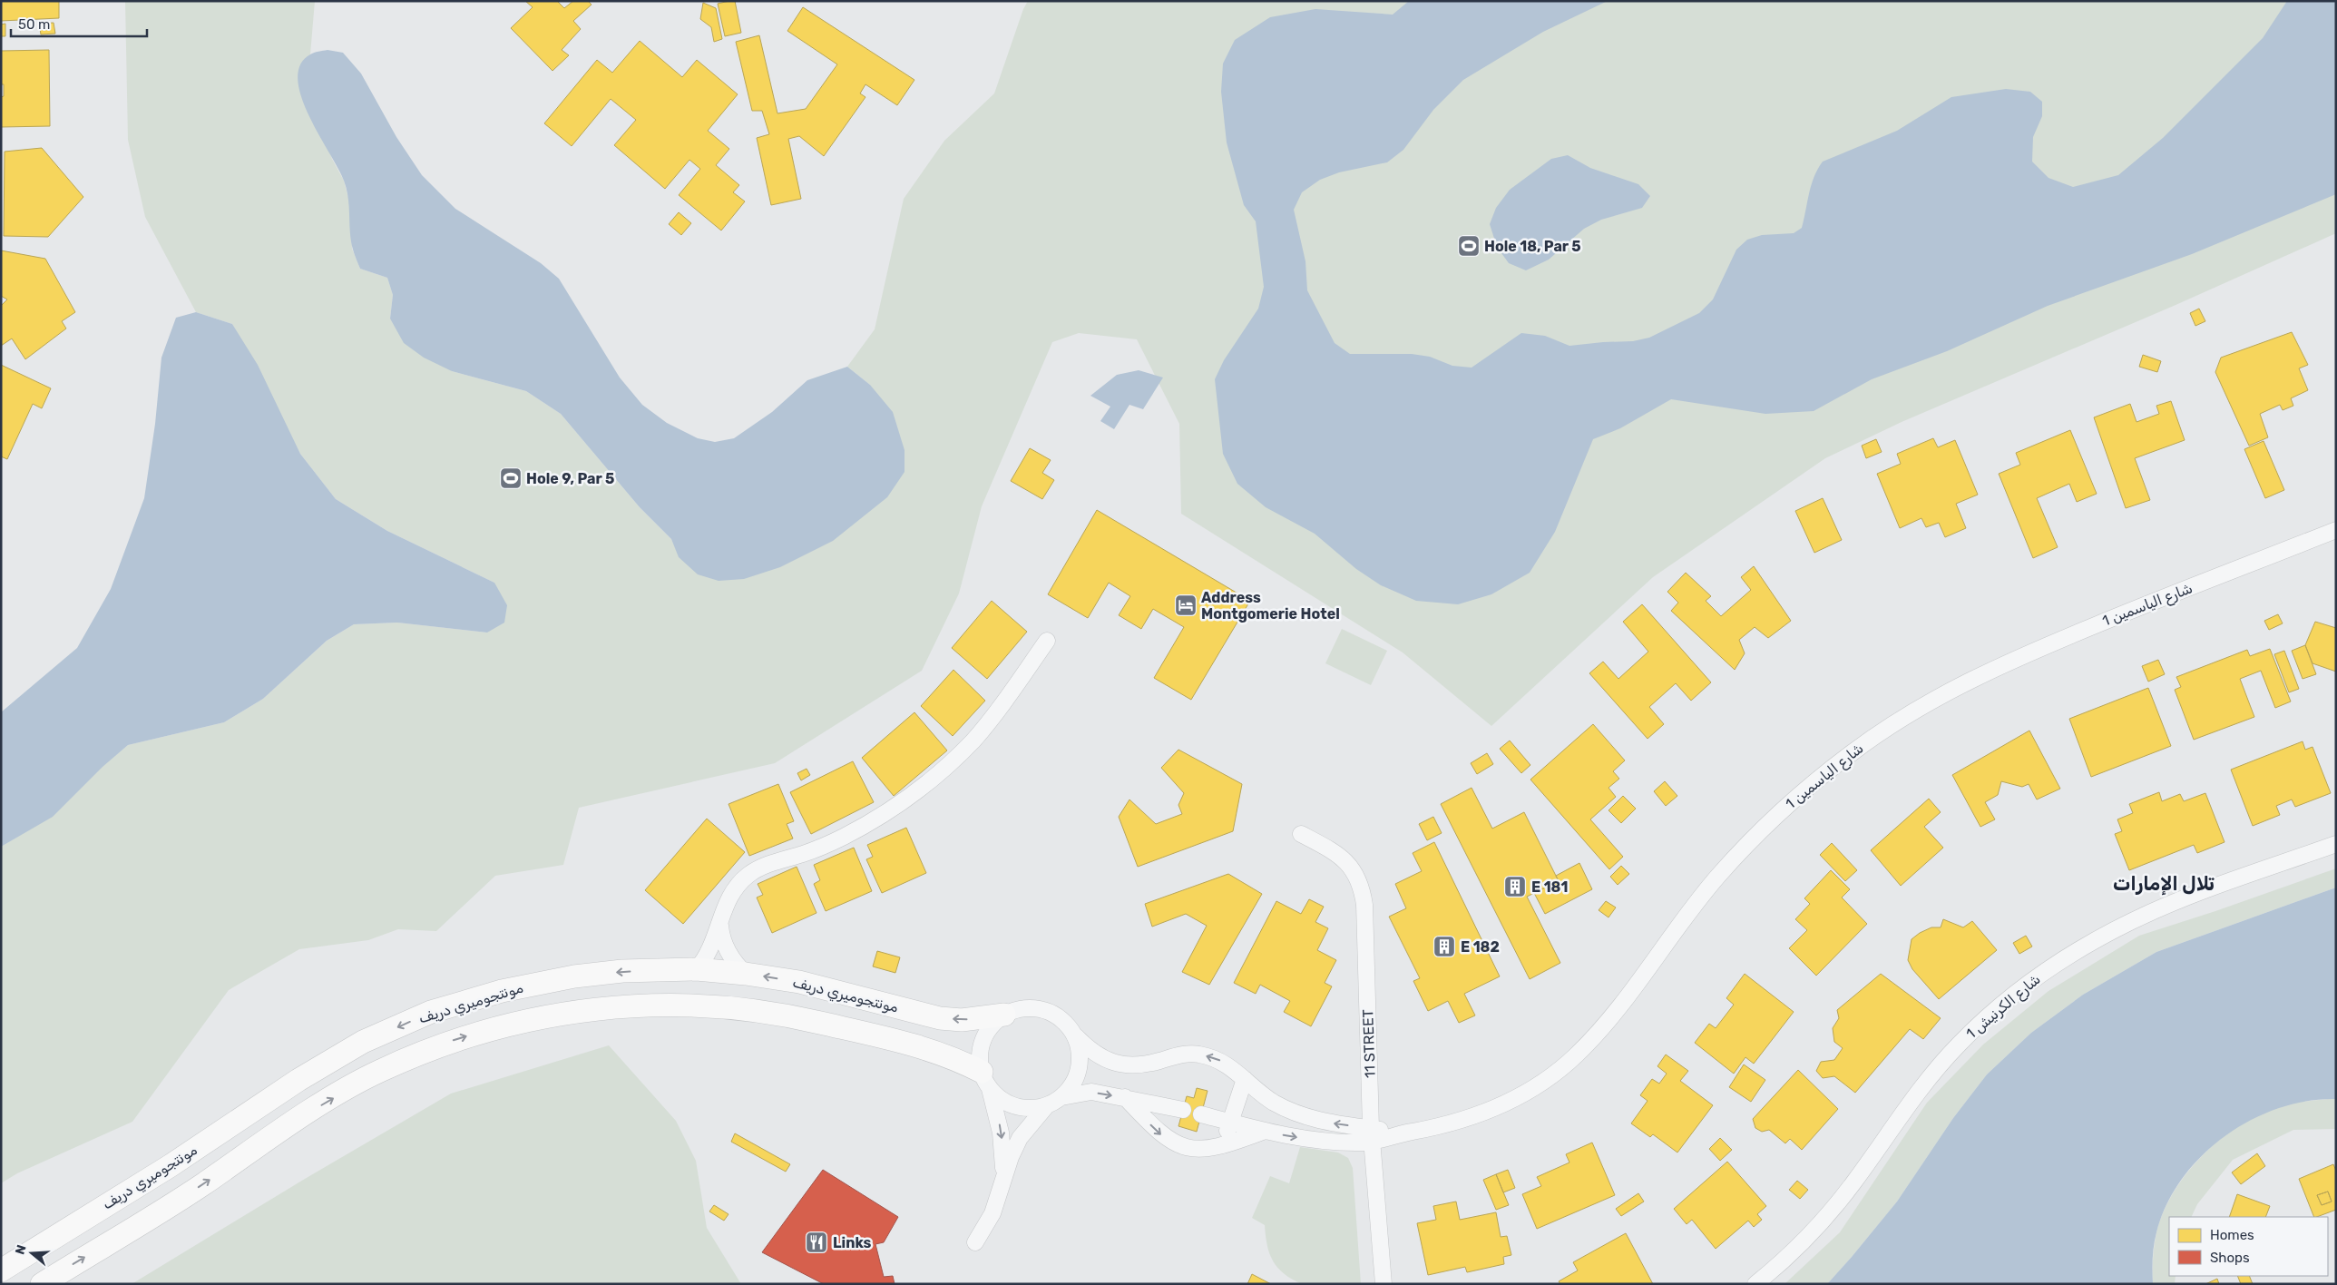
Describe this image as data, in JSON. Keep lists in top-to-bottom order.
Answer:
{
  "streets": {
    "street": [
      "شارع الياسمين 1",
      "مونتجوميري دريف",
      "شارع الكرنيش 1",
      "11 STREET"
    ]
  },
  "crossings": [
    ["شارع الياسمين 1", "11 STREET"]
  ],
  "districts": ["تلال الإمارات"],
  "places": {
    "sports": ["Hole 18, Par 5", "Hole 9, Par 5"],
    "hotel": ["Address Montgomerie Hotel"],
    "building": ["E 181", "E 182"],
    "restaurant": ["Links"]
  },
  "legend": ["Homes", "Shops"],
  "scale_bar": "50 m",
  "north": "left"
}
